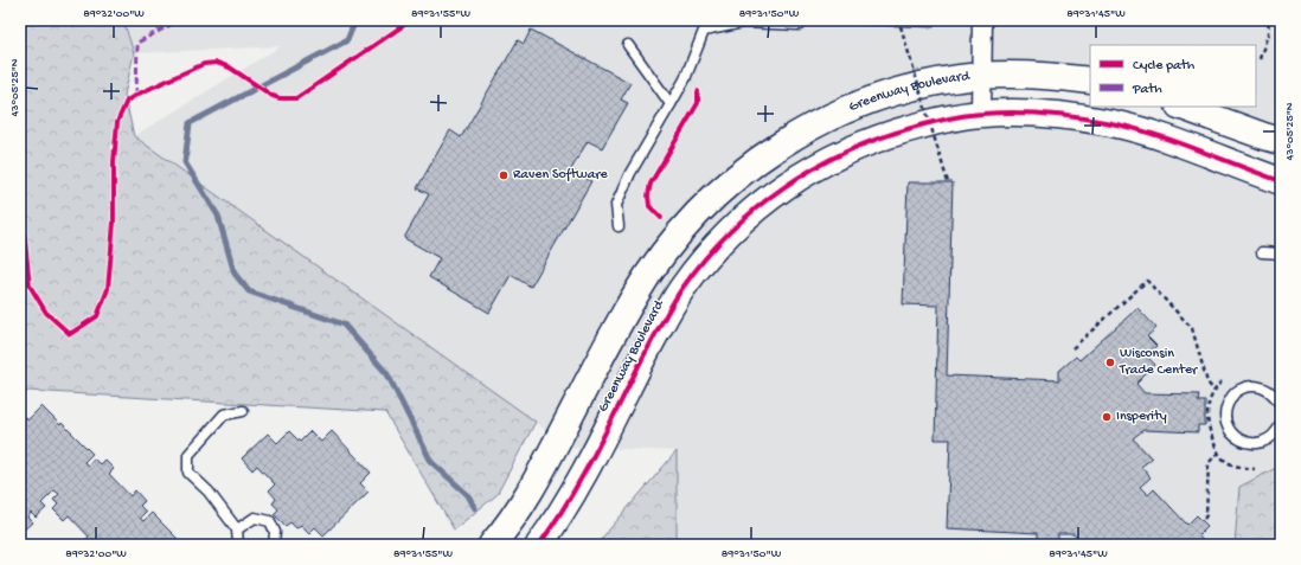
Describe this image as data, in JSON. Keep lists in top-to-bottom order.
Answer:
{
  "streets": {
    "street": ["Greenway Boulevard"]
  },
  "places": ["Raven Software", "Wisconsin Trade Center", "Insperity"],
  "legend": ["Cycle path", "Path"],
  "coordinates": [
    "89°32'00\"W",
    "89°31'55\"W",
    "89°31'50\"W",
    "89°31'45\"W",
    "43°05'25\"N"
  ]
}
